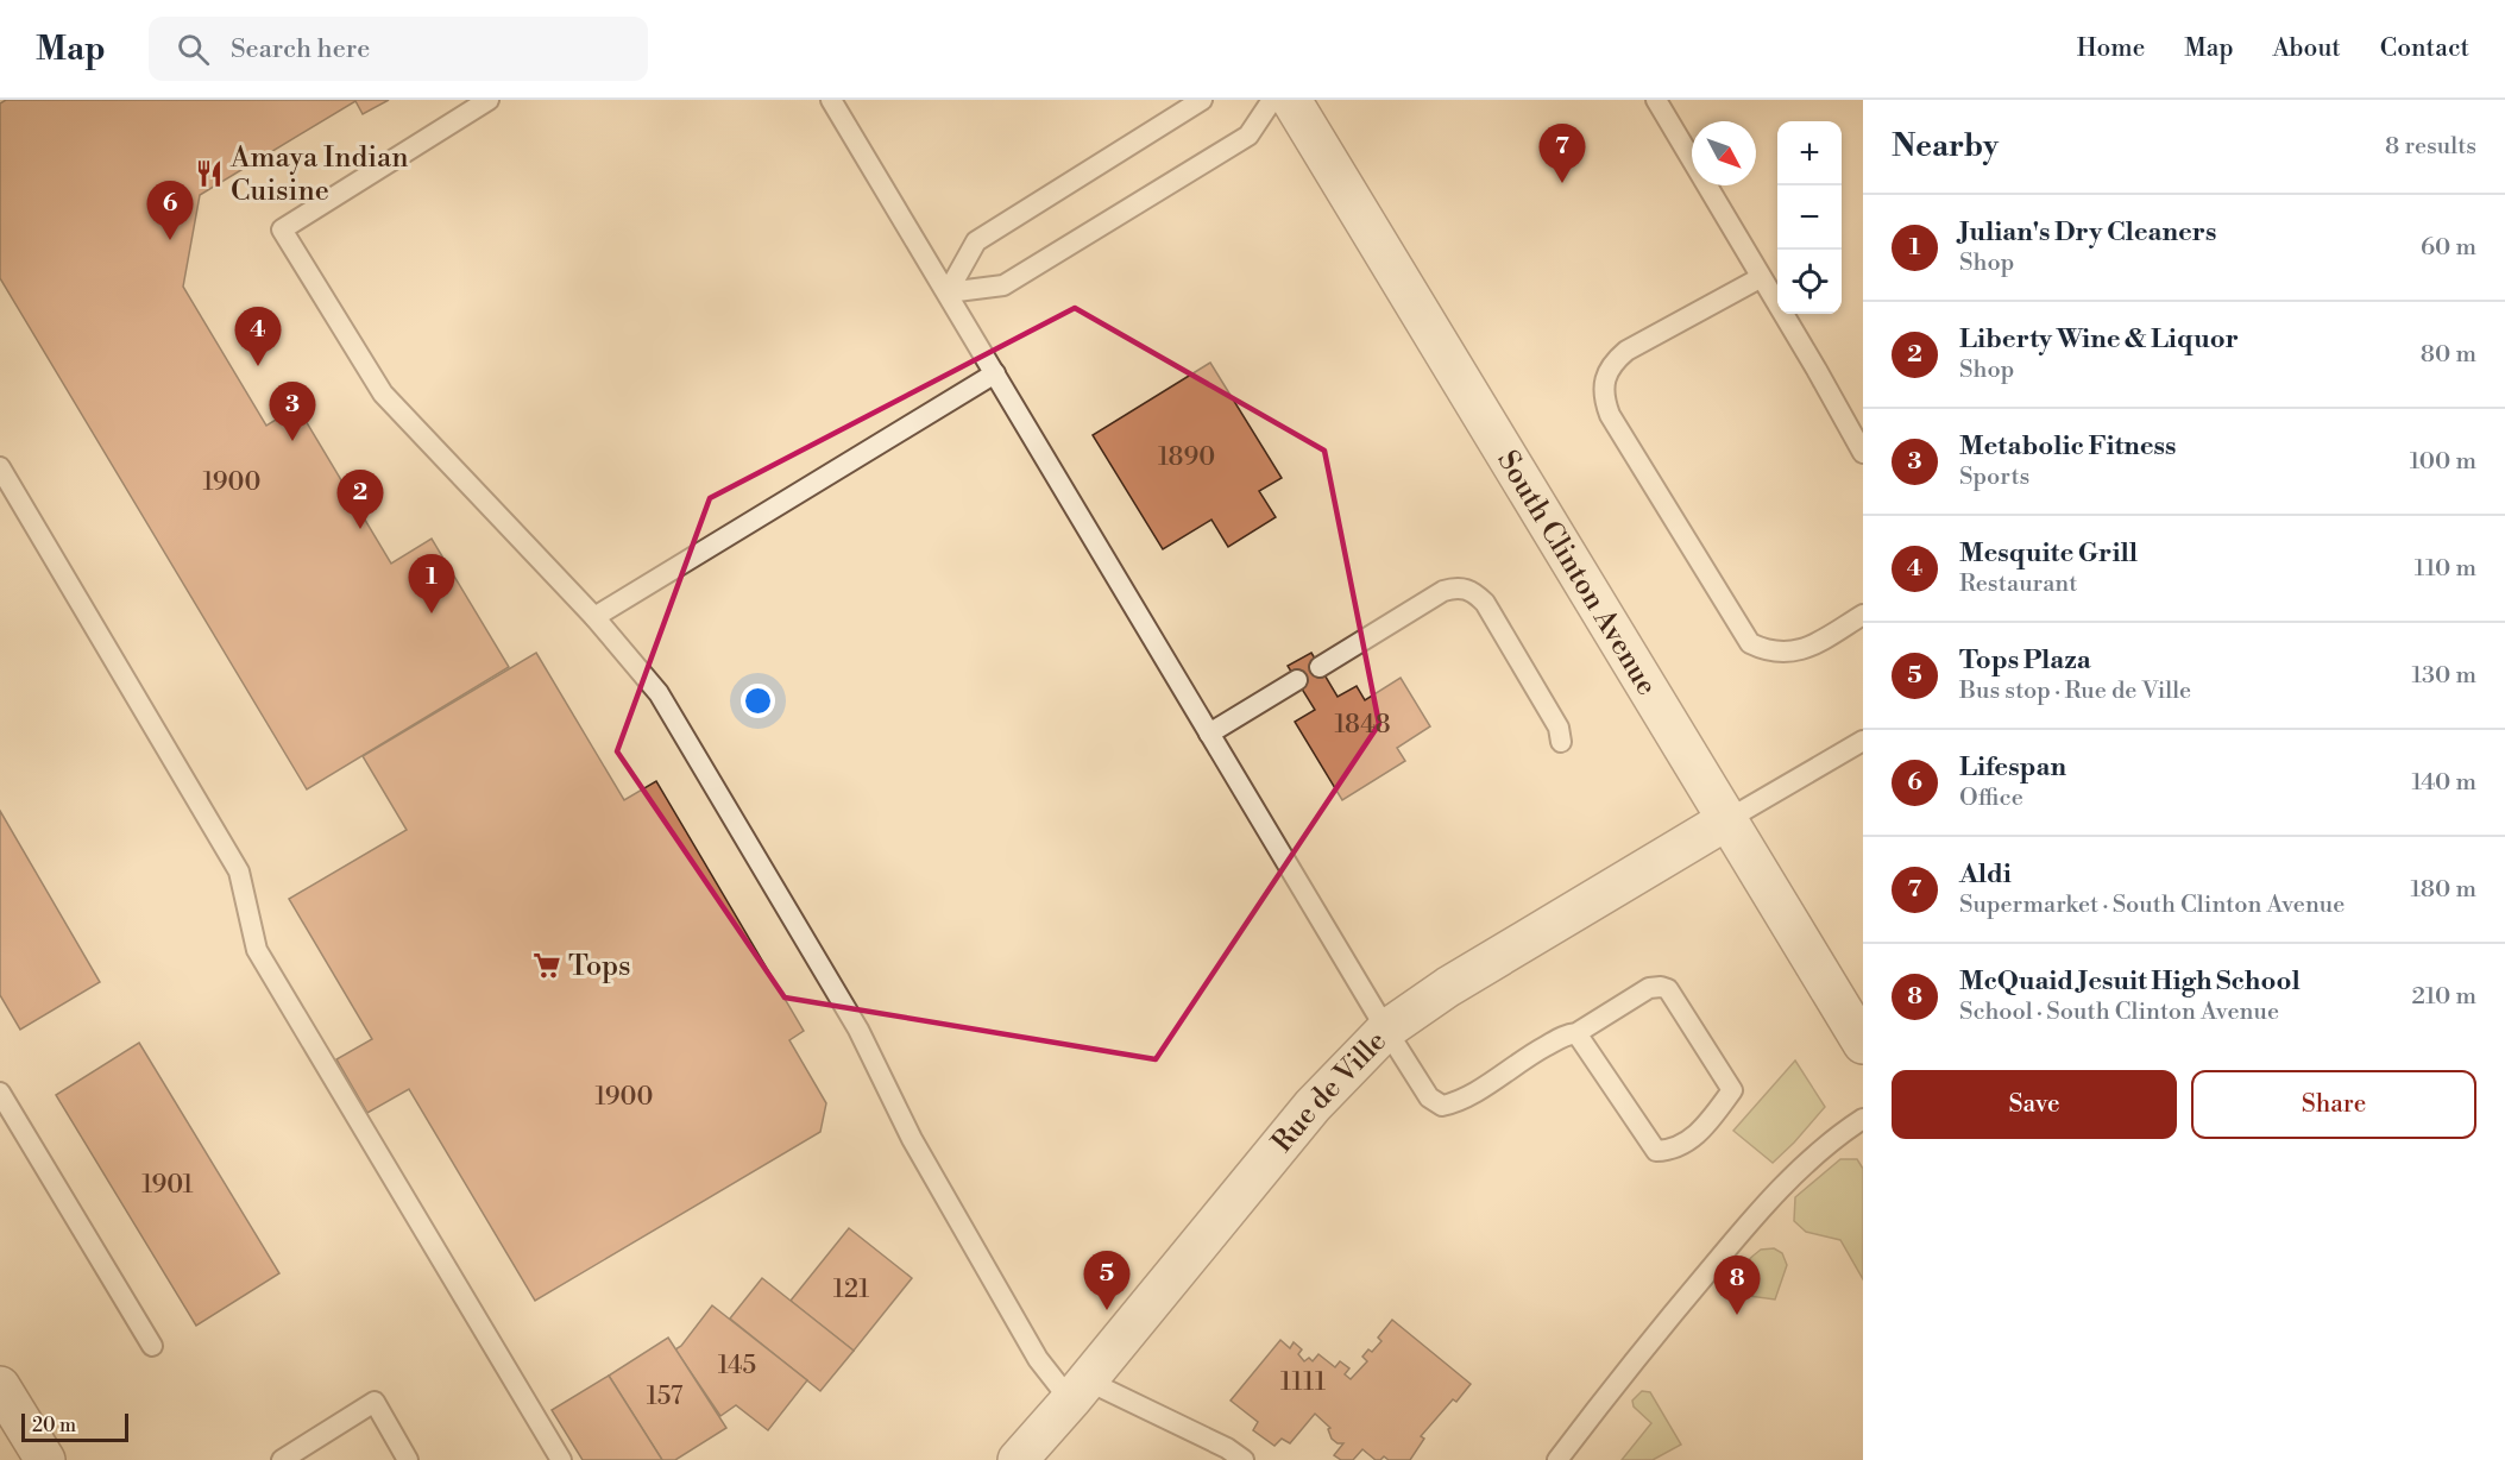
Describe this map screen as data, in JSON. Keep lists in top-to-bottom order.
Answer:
{
  "streets": {
    "street": ["South Clinton Avenue", "Rue de Ville"]
  },
  "crossings": [
    ["South Clinton Avenue", "Rue de Ville"]
  ],
  "places": {
    "restaurant": ["Amaya Indian Cuisine"],
    "supermarket": ["Tops"]
  },
  "house_numbers": [
    "1890",
    "1900",
    "1848",
    "1900",
    "1901",
    "121",
    "145",
    "1111",
    "157"
  ],
  "scale_bar": "20 m",
  "north": "bottom right",
  "page": {
    "header": "Map",
    "search": "Search here",
    "nav": [
      "Home",
      "Map",
      "About",
      "Contact"
    ],
    "heading": ["Nearby", "8 results"],
    "map_buttons": ["+", "−"],
    "pins": [
      "7",
      "6",
      "4",
      "3",
      "2",
      "1",
      "5",
      "8"
    ],
    "list": [
      {
        "mark": "1",
        "name": "Julian's Dry Cleaners",
        "note": "Shop",
        "value": "60 m"
      },
      {
        "mark": "2",
        "name": "Liberty Wine & Liquor",
        "note": "Shop",
        "value": "80 m"
      },
      {
        "mark": "3",
        "name": "Metabolic Fitness",
        "note": "Sports",
        "value": "100 m"
      },
      {
        "mark": "4",
        "name": "Mesquite Grill",
        "note": "Restaurant",
        "value": "110 m"
      },
      {
        "mark": "5",
        "name": "Tops Plaza",
        "note": "Bus stop · Rue de Ville",
        "value": "130 m"
      },
      {
        "mark": "6",
        "name": "Lifespan",
        "note": "Office",
        "value": "140 m"
      },
      {
        "mark": "7",
        "name": "Aldi",
        "note": "Supermarket · South Clinton Avenue",
        "value": "180 m"
      },
      {
        "mark": "8",
        "name": "McQuaid Jesuit High School",
        "note": "School · South Clinton Avenue",
        "value": "210 m"
      }
    ],
    "buttons": ["Save", "Share"],
    "scale": "20 m"
  }
}
